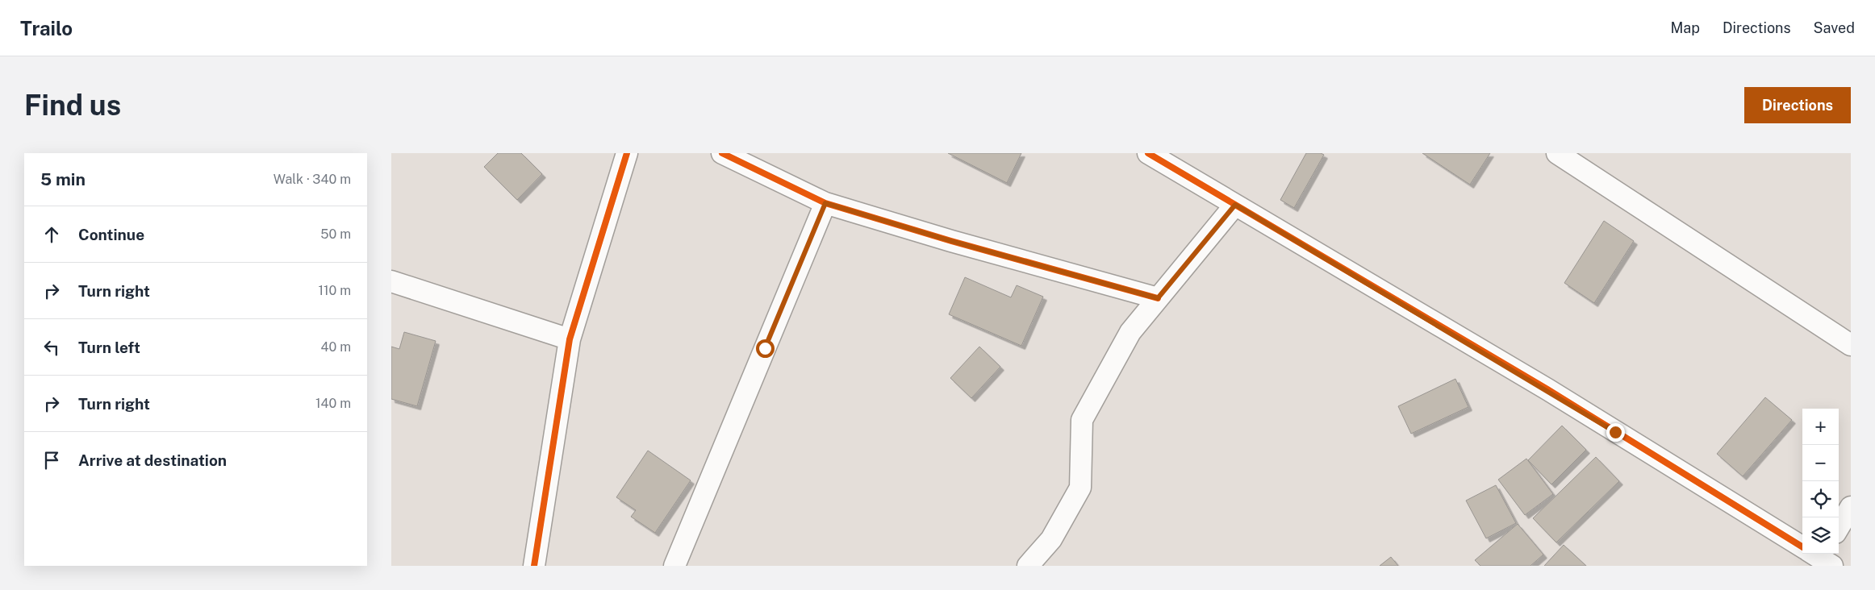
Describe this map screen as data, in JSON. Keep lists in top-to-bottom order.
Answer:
{
  "page": {
    "header": "Trailo",
    "nav": ["Map", "Directions", "Saved"],
    "buttons": "Directions",
    "title": "Find us",
    "heading": ["5 min", "Walk · 340 m"],
    "list": [
      ["Continue", "50 m"],
      ["Turn right", "110 m"],
      ["Turn left", "40 m"],
      ["Turn right", "140 m"],
      "Arrive at destination"
    ],
    "map_buttons": ["+", "−"]
  }
}
